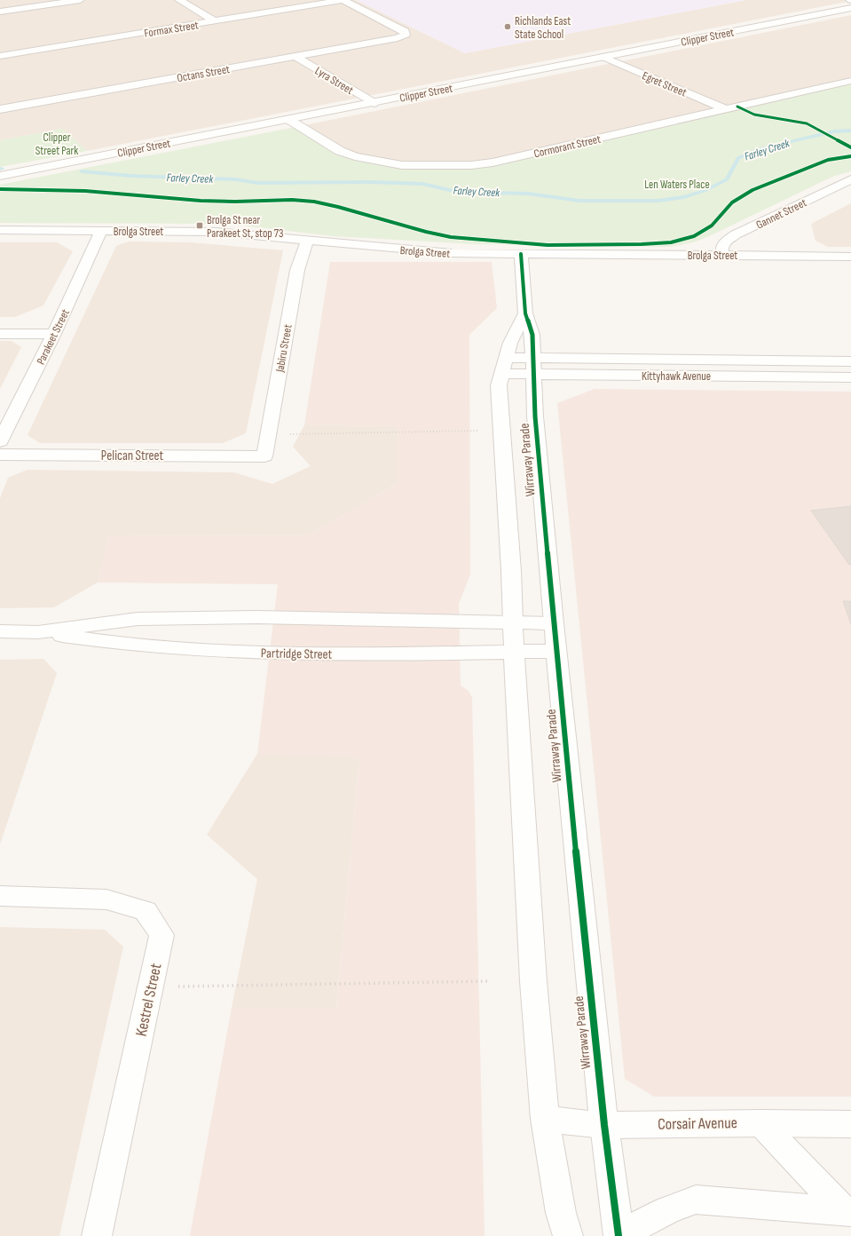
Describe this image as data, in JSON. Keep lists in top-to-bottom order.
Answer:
{
  "streets": {
    "street": [
      "Formax Street",
      "Clipper Street",
      "Octans Street",
      "Lyra Street",
      "Egret Street",
      "Cormorant Street",
      "Gannet Street",
      "Brolga Street",
      "Parakeet Street",
      "Jabiru Street",
      "Kittyhawk Avenue",
      "Pelican Street",
      "Wirraway Parade",
      "Partridge Street",
      "Kestrel Street",
      "Corsair Avenue"
    ]
  },
  "crossings": [
    ["Formax Street", "Octans Street"],
    ["Clipper Street", "Lyra Street"],
    ["Clipper Street", "Egret Street"],
    ["Clipper Street", "Cormorant Street"],
    ["Octans Street", "Lyra Street"],
    ["Egret Street", "Cormorant Street"],
    ["Gannet Street", "Brolga Street"],
    ["Brolga Street", "Parakeet Street"],
    ["Brolga Street", "Jabiru Street"],
    ["Brolga Street", "Wirraway Parade"],
    ["Jabiru Street", "Pelican Street"],
    ["Kittyhawk Avenue", "Wirraway Parade"],
    ["Wirraway Parade", "Partridge Street"],
    ["Wirraway Parade", "Corsair Avenue"]
  ],
  "water": ["Farley Creek"],
  "parks": ["Clipper Street Park", "Len Waters Place"],
  "places": {
    "other": ["Richlands East State School"],
    "transit": ["Brolga St near Parakeet St, stop 73"]
  }
}
